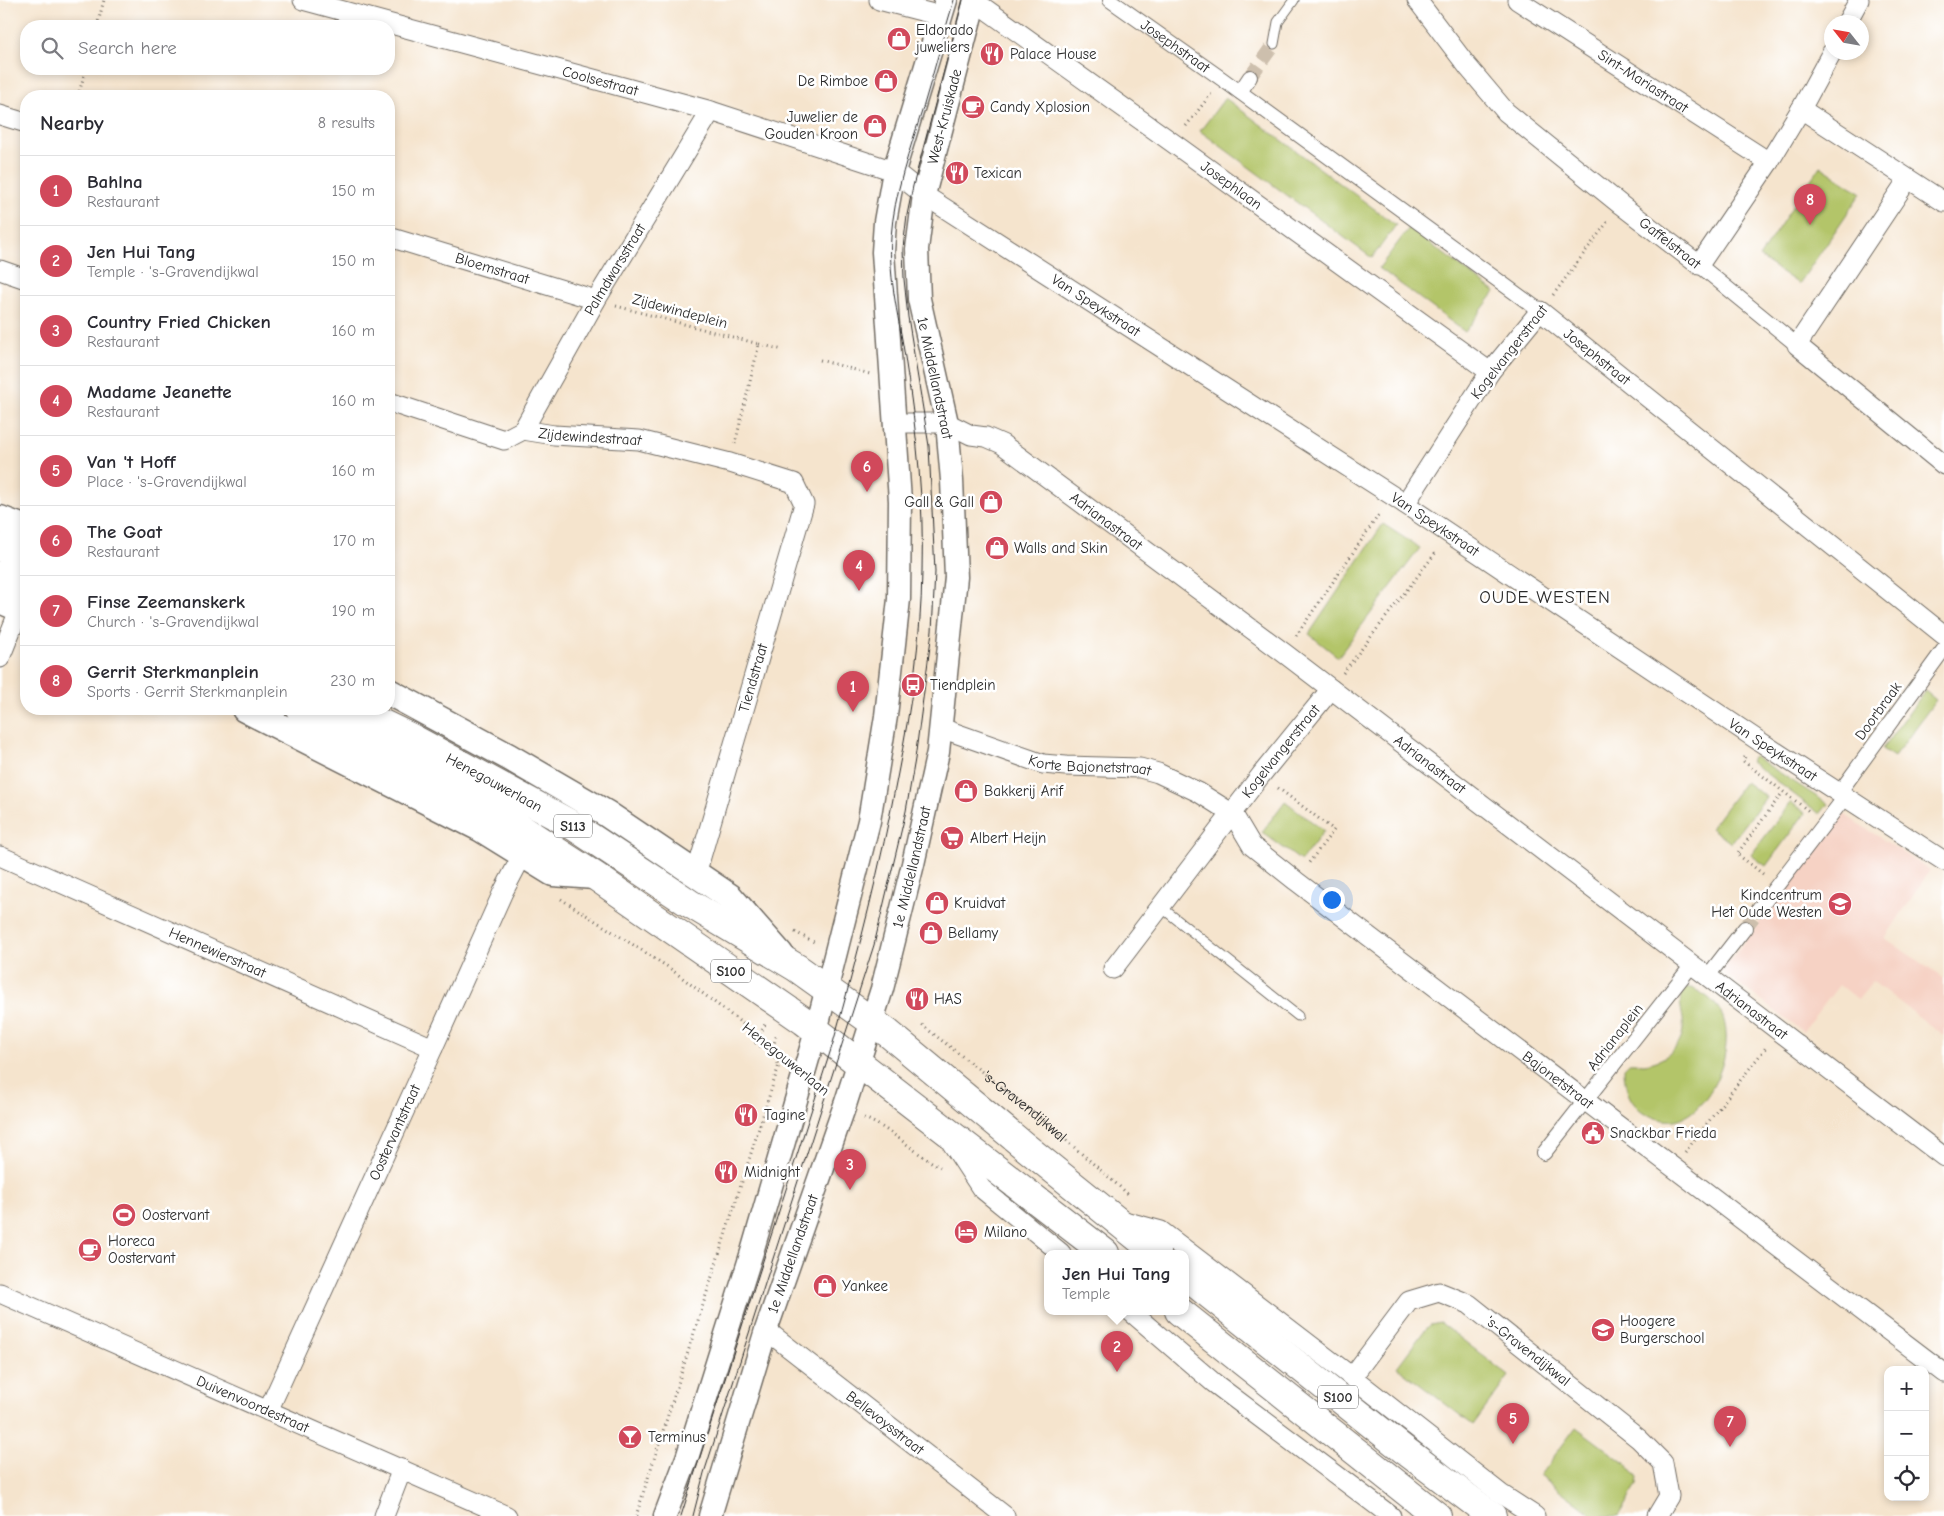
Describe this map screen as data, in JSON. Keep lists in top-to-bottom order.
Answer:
{
  "streets": {
    "main road": [
      "Henegouwerlaan",
      "S113",
      "S100",
      "'s-Gravendijkwal"
    ],
    "street": [
      "Josephstraat",
      "Coolsestraat",
      "Sint-Mariastraat",
      "West-Kruiskade",
      "Josephlaan",
      "Gaffelstraat",
      "Bloemstraat",
      "Palmdwarsstraat",
      "Van Speykstraat",
      "Kogelvangerstraat",
      "1e Middellandstraat",
      "Zijdewindestraat",
      "Adrianastraat",
      "Tiendstraat",
      "Doorbraak",
      "Korte Bajonetstraat",
      "Hennewierstraat",
      "Adrianaplein",
      "Bajonetstraat",
      "Oostervantstraat",
      "Duivenvoordestraat",
      "Bellevoysstraat"
    ],
    "path": ["Zijdewindeplein"]
  },
  "crossings": [
    ["Josephstraat", "Kogelvangerstraat"],
    ["Coolsestraat", "West-Kruiskade"],
    ["Coolsestraat", "Palmdwarsstraat"],
    ["West-Kruiskade", "Josephlaan"],
    ["West-Kruiskade", "Van Speykstraat"],
    ["West-Kruiskade", "1e Middellandstraat"],
    ["Josephlaan", "Kogelvangerstraat"],
    ["Gaffelstraat", "Kogelvangerstraat"],
    ["Bloemstraat", "Palmdwarsstraat"],
    ["Bloemstraat", "Zijdewindeplein"],
    ["Palmdwarsstraat", "Zijdewindeplein"],
    ["Palmdwarsstraat", "Zijdewindestraat"],
    ["Van Speykstraat", "Kogelvangerstraat"],
    ["Van Speykstraat", "1e Middellandstraat"],
    ["Van Speykstraat", "Doorbraak"],
    ["Kogelvangerstraat", "Adrianastraat"],
    ["Kogelvangerstraat", "Korte Bajonetstraat"],
    ["Kogelvangerstraat", "Bajonetstraat"],
    ["1e Middellandstraat", "Adrianastraat"],
    ["1e Middellandstraat", "Korte Bajonetstraat"],
    ["1e Middellandstraat", "Henegouwerlaan"],
    ["1e Middellandstraat", "S100"],
    ["1e Middellandstraat", "'s-Gravendijkwal"],
    ["1e Middellandstraat", "Bellevoysstraat"],
    ["Zijdewindestraat", "Tiendstraat"],
    ["Adrianastraat", "Adrianaplein"],
    ["Tiendstraat", "Henegouwerlaan"],
    ["Korte Bajonetstraat", "Bajonetstraat"],
    ["Henegouwerlaan", "S100"],
    ["Henegouwerlaan", "'s-Gravendijkwal"],
    ["Hennewierstraat", "Oostervantstraat"],
    ["Adrianaplein", "Bajonetstraat"],
    ["Oostervantstraat", "Duivenvoordestraat"]
  ],
  "districts": ["OUDE WESTEN"],
  "places": {
    "shop": [
      "Eldorado juweliers",
      "De Rimboe",
      "Juwelier de Gouden Kroon",
      "Gall & Gall",
      "Walls and Skin",
      "Bakkerij Arif",
      "Kruidvat",
      "Bellamy",
      "Yankee"
    ],
    "restaurant": [
      "Palace House",
      "Texican",
      "HAS",
      "Tagine",
      "Midnight"
    ],
    "cafe": ["Candy Xplosion", "Horeca Oostervant"],
    "bus stop": ["Tiendplein"],
    "supermarket": ["Albert Heijn"],
    "school or university": ["Kindcentrum Het Oude Westen", "Hoogere Burgerschool"],
    "public building": ["Snackbar Frieda"],
    "sports": ["Oostervant"],
    "hotel": ["Milano"],
    "bar": ["Terminus"]
  },
  "north": "top left",
  "page": {
    "search": "Search here",
    "heading": ["Nearby", "8 results"],
    "list": [
      {
        "mark": "1",
        "name": "Bahlna",
        "note": "Restaurant",
        "value": "150 m"
      },
      {
        "mark": "2",
        "name": "Jen Hui Tang",
        "note": "Temple · 's-Gravendijkwal",
        "value": "150 m"
      },
      {
        "mark": "3",
        "name": "Country Fried Chicken",
        "note": "Restaurant",
        "value": "160 m"
      },
      {
        "mark": "4",
        "name": "Madame Jeanette",
        "note": "Restaurant",
        "value": "160 m"
      },
      {
        "mark": "5",
        "name": "Van 't Hoff",
        "note": "Place · 's-Gravendijkwal",
        "value": "160 m"
      },
      {
        "mark": "6",
        "name": "The Goat",
        "note": "Restaurant",
        "value": "170 m"
      },
      {
        "mark": "7",
        "name": "Finse Zeemanskerk",
        "note": "Church · 's-Gravendijkwal",
        "value": "190 m"
      },
      {
        "mark": "8",
        "name": "Gerrit Sterkmanplein",
        "note": "Sports · Gerrit Sterkmanplein",
        "value": "230 m"
      }
    ],
    "pins": [
      "8",
      "6",
      "4",
      "1",
      "3",
      "2",
      "5",
      "7"
    ],
    "popup": ["Jen Hui Tang", "Temple"],
    "map_buttons": ["+", "−"]
  }
}
